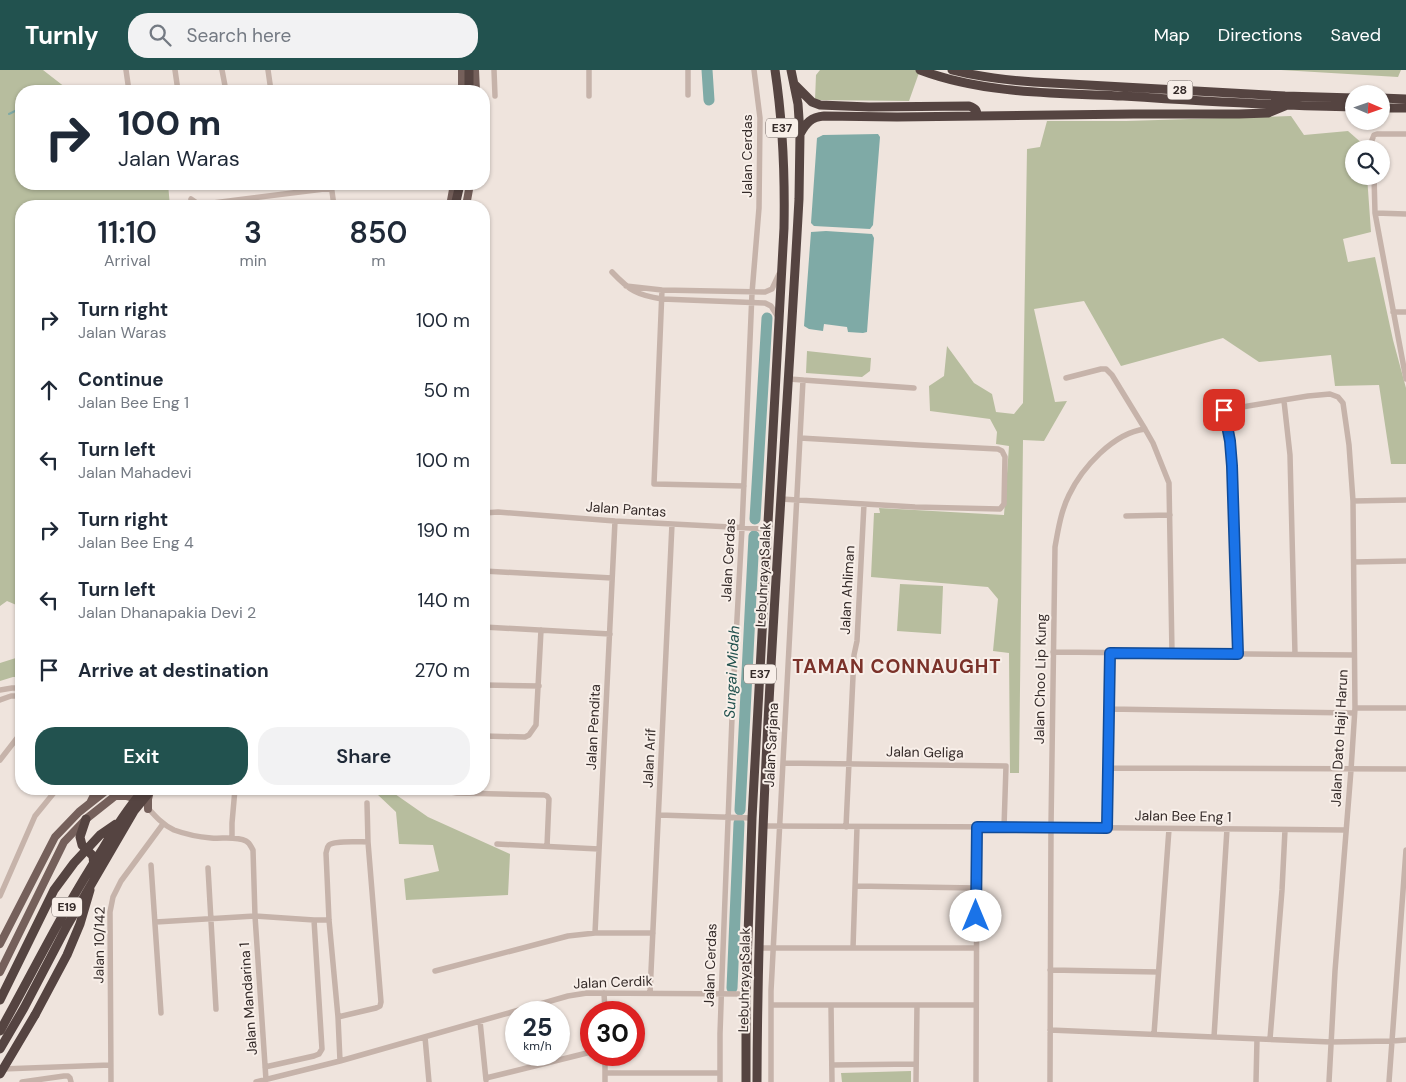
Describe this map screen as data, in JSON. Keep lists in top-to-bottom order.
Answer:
{
  "streets": {
    "highway": [
      "28",
      "E37",
      "Lebuhraya Salak",
      "E19"
    ],
    "street": [
      "Jalan Cerdas",
      "Jalan Pantas",
      "Jalan Ahliman",
      "Jalan Choo Lip Kung",
      "Jalan Pendita",
      "Jalan Dato Haji Harun",
      "Jalan Sarjana",
      "Jalan Geliga",
      "Jalan Arif",
      "Jalan Bee Eng 1",
      "Jalan 10/142",
      "Jalan Cerdik",
      "Jalan Mandarina 1"
    ]
  },
  "crossings": [
    ["Jalan Cerdas", "Jalan Pantas"],
    ["Jalan Cerdas", "Jalan Cerdik"],
    ["Jalan Pantas", "Lebuhraya Salak"],
    ["Jalan Pantas", "Jalan Pendita"],
    ["Jalan Pantas", "Jalan Arif"],
    ["Lebuhraya Salak", "Jalan Bee Eng 1"],
    ["Lebuhraya Salak", "Jalan Cerdik"],
    ["Jalan Ahliman", "Jalan Geliga"],
    ["Jalan Ahliman", "Jalan Bee Eng 1"],
    ["Jalan Choo Lip Kung", "Jalan Bee Eng 1"],
    ["Jalan Dato Haji Harun", "Jalan Bee Eng 1"],
    ["Jalan Sarjana", "Jalan Geliga"],
    ["Jalan Sarjana", "Jalan Bee Eng 1"],
    ["Jalan Geliga", "Jalan Bee Eng 1"],
    ["Jalan Arif", "Jalan Cerdik"],
    ["Jalan 10/142", "Jalan Mandarina 1"]
  ],
  "districts": ["TAMAN CONNAUGHT"],
  "water": ["Sungai Midah"],
  "north": "right",
  "page": {
    "header": "Turnly",
    "search": "Search here",
    "nav": ["Map", "Directions", "Saved"],
    "turn": ["100 m", "Jalan Waras"],
    "eta": [
      "11:10",
      "Arrival",
      "3",
      "min",
      "850",
      "m"
    ],
    "list": [
      {
        "name": "Turn right",
        "note": "Jalan Waras",
        "value": "100 m"
      },
      {
        "name": "Continue",
        "note": "Jalan Bee Eng 1",
        "value": "50 m"
      },
      {
        "name": "Turn left",
        "note": "Jalan Mahadevi",
        "value": "100 m"
      },
      {
        "name": "Turn right",
        "note": "Jalan Bee Eng 4",
        "value": "190 m"
      },
      {
        "name": "Turn left",
        "note": "Jalan Dhanapakia Devi 2",
        "value": "140 m"
      },
      {
        "name": "Arrive at destination",
        "value": "270 m"
      }
    ],
    "buttons": ["Exit", "Share"],
    "speed": "25 km/h",
    "limit": "30"
  }
}
